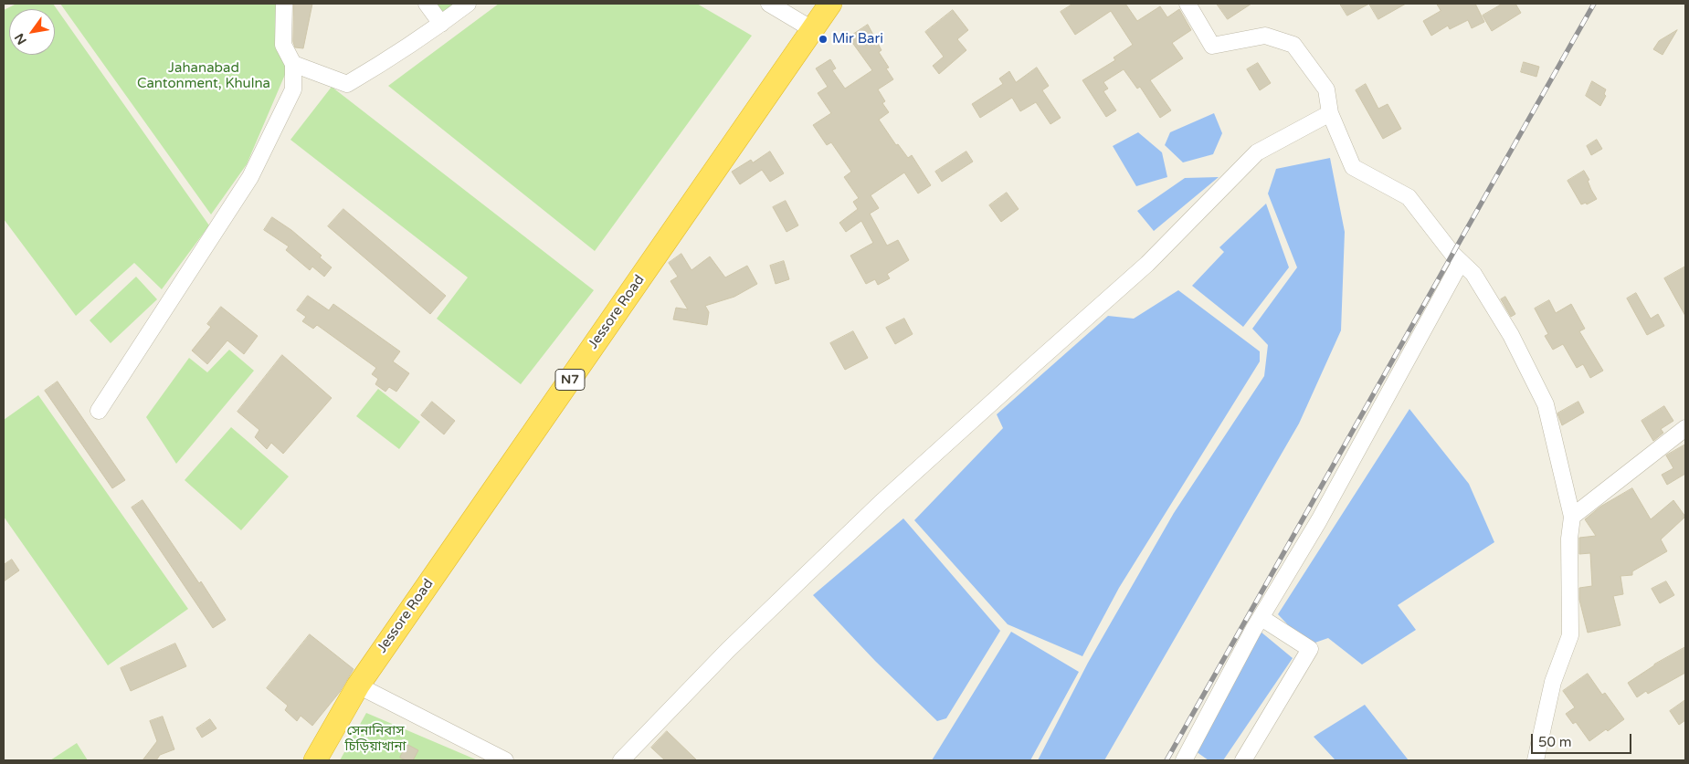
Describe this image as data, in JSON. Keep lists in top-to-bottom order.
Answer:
{
  "streets": {
    "highway": ["Jessore Road", "N7"]
  },
  "parks": ["Jahanabad Cantonment, Khulna", "সেনানিবাস চিড়িয়াখানা"],
  "places": ["Mir Bari"],
  "scale_bar": "50 m",
  "north": "bottom left"
}
